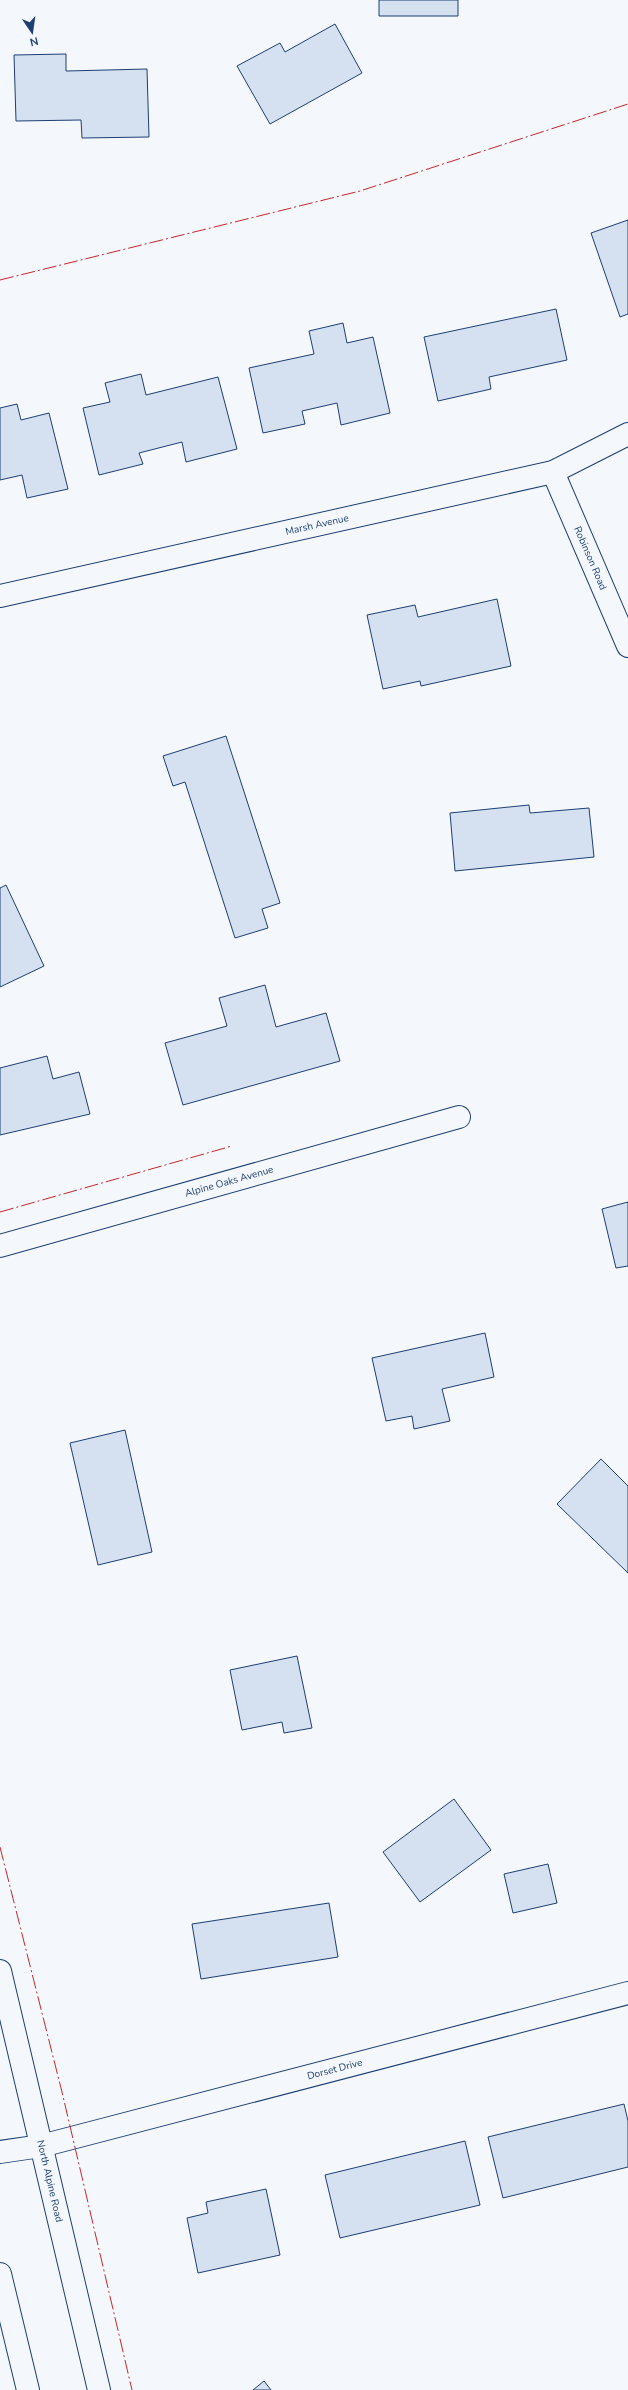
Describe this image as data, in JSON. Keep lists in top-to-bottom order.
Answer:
{
  "streets": {
    "street": [
      "Marsh Avenue",
      "Robinson Road",
      "Alpine Oaks Avenue",
      "Dorset Drive",
      "North Alpine Road"
    ]
  },
  "crossings": [
    ["Marsh Avenue", "Robinson Road"],
    ["Dorset Drive", "North Alpine Road"]
  ],
  "north": "bottom"
}
